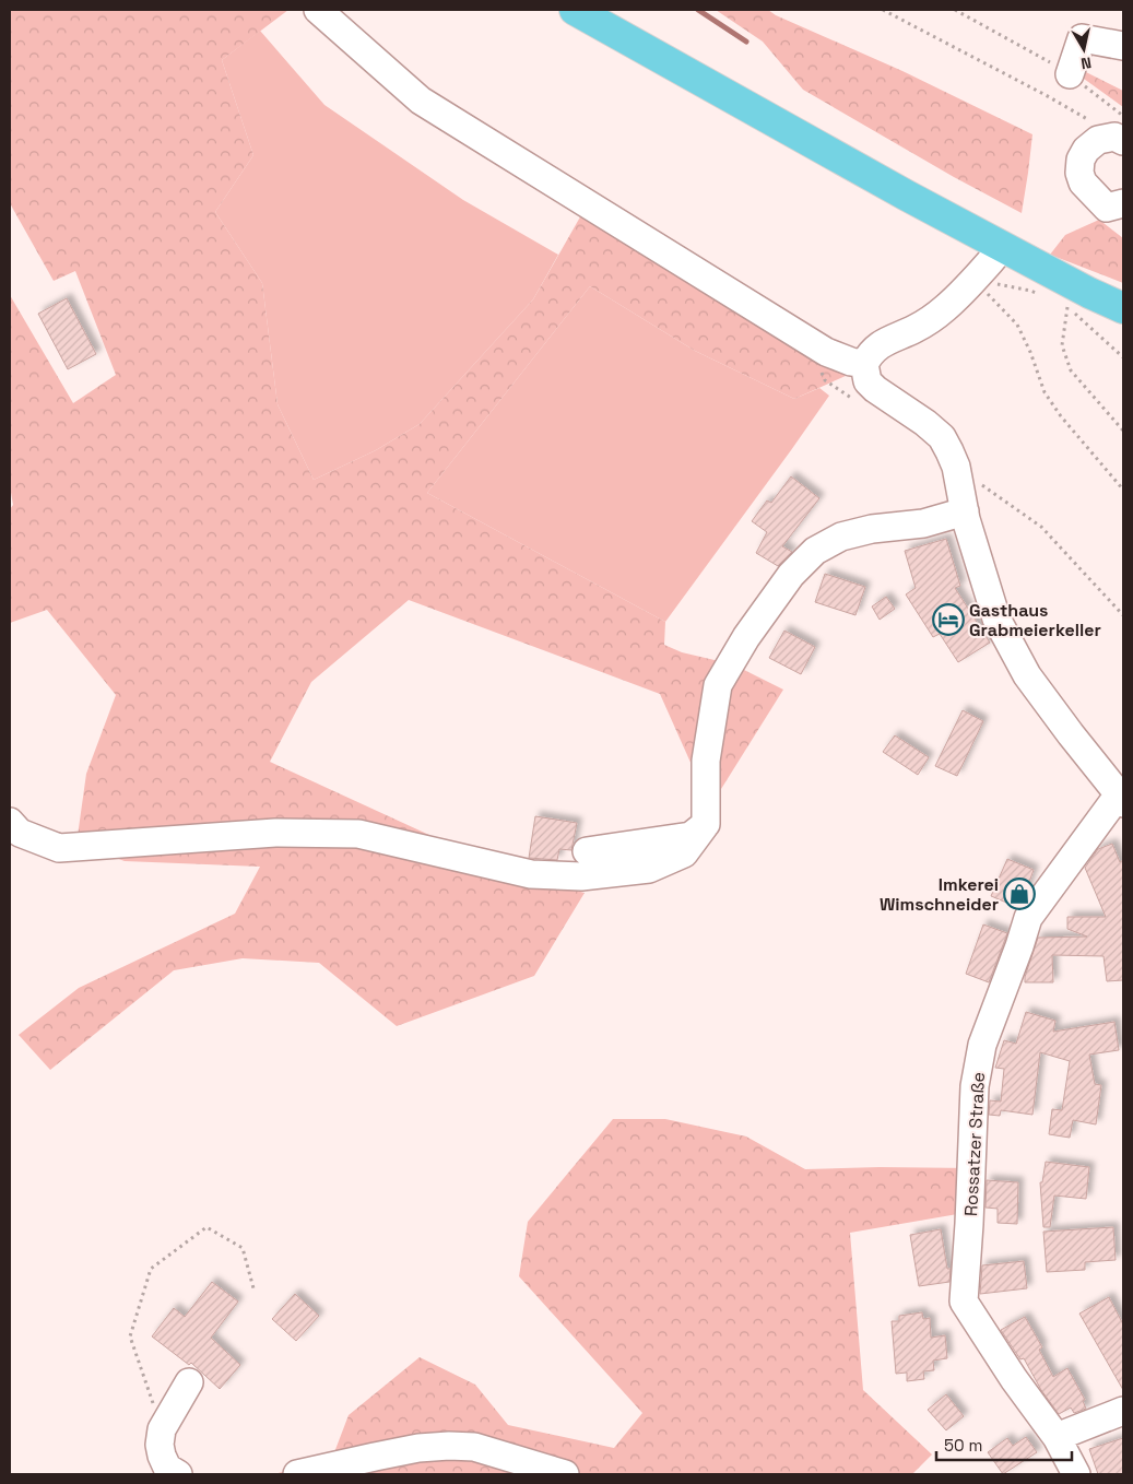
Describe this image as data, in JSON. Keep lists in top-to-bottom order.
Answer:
{
  "streets": {
    "street": ["Rossatzer Straße"]
  },
  "places": {
    "hotel": ["Gasthaus Grabmeierkeller"],
    "shop": ["Imkerei Wimschneider"]
  },
  "scale_bar": "50 m",
  "north": "bottom"
}
